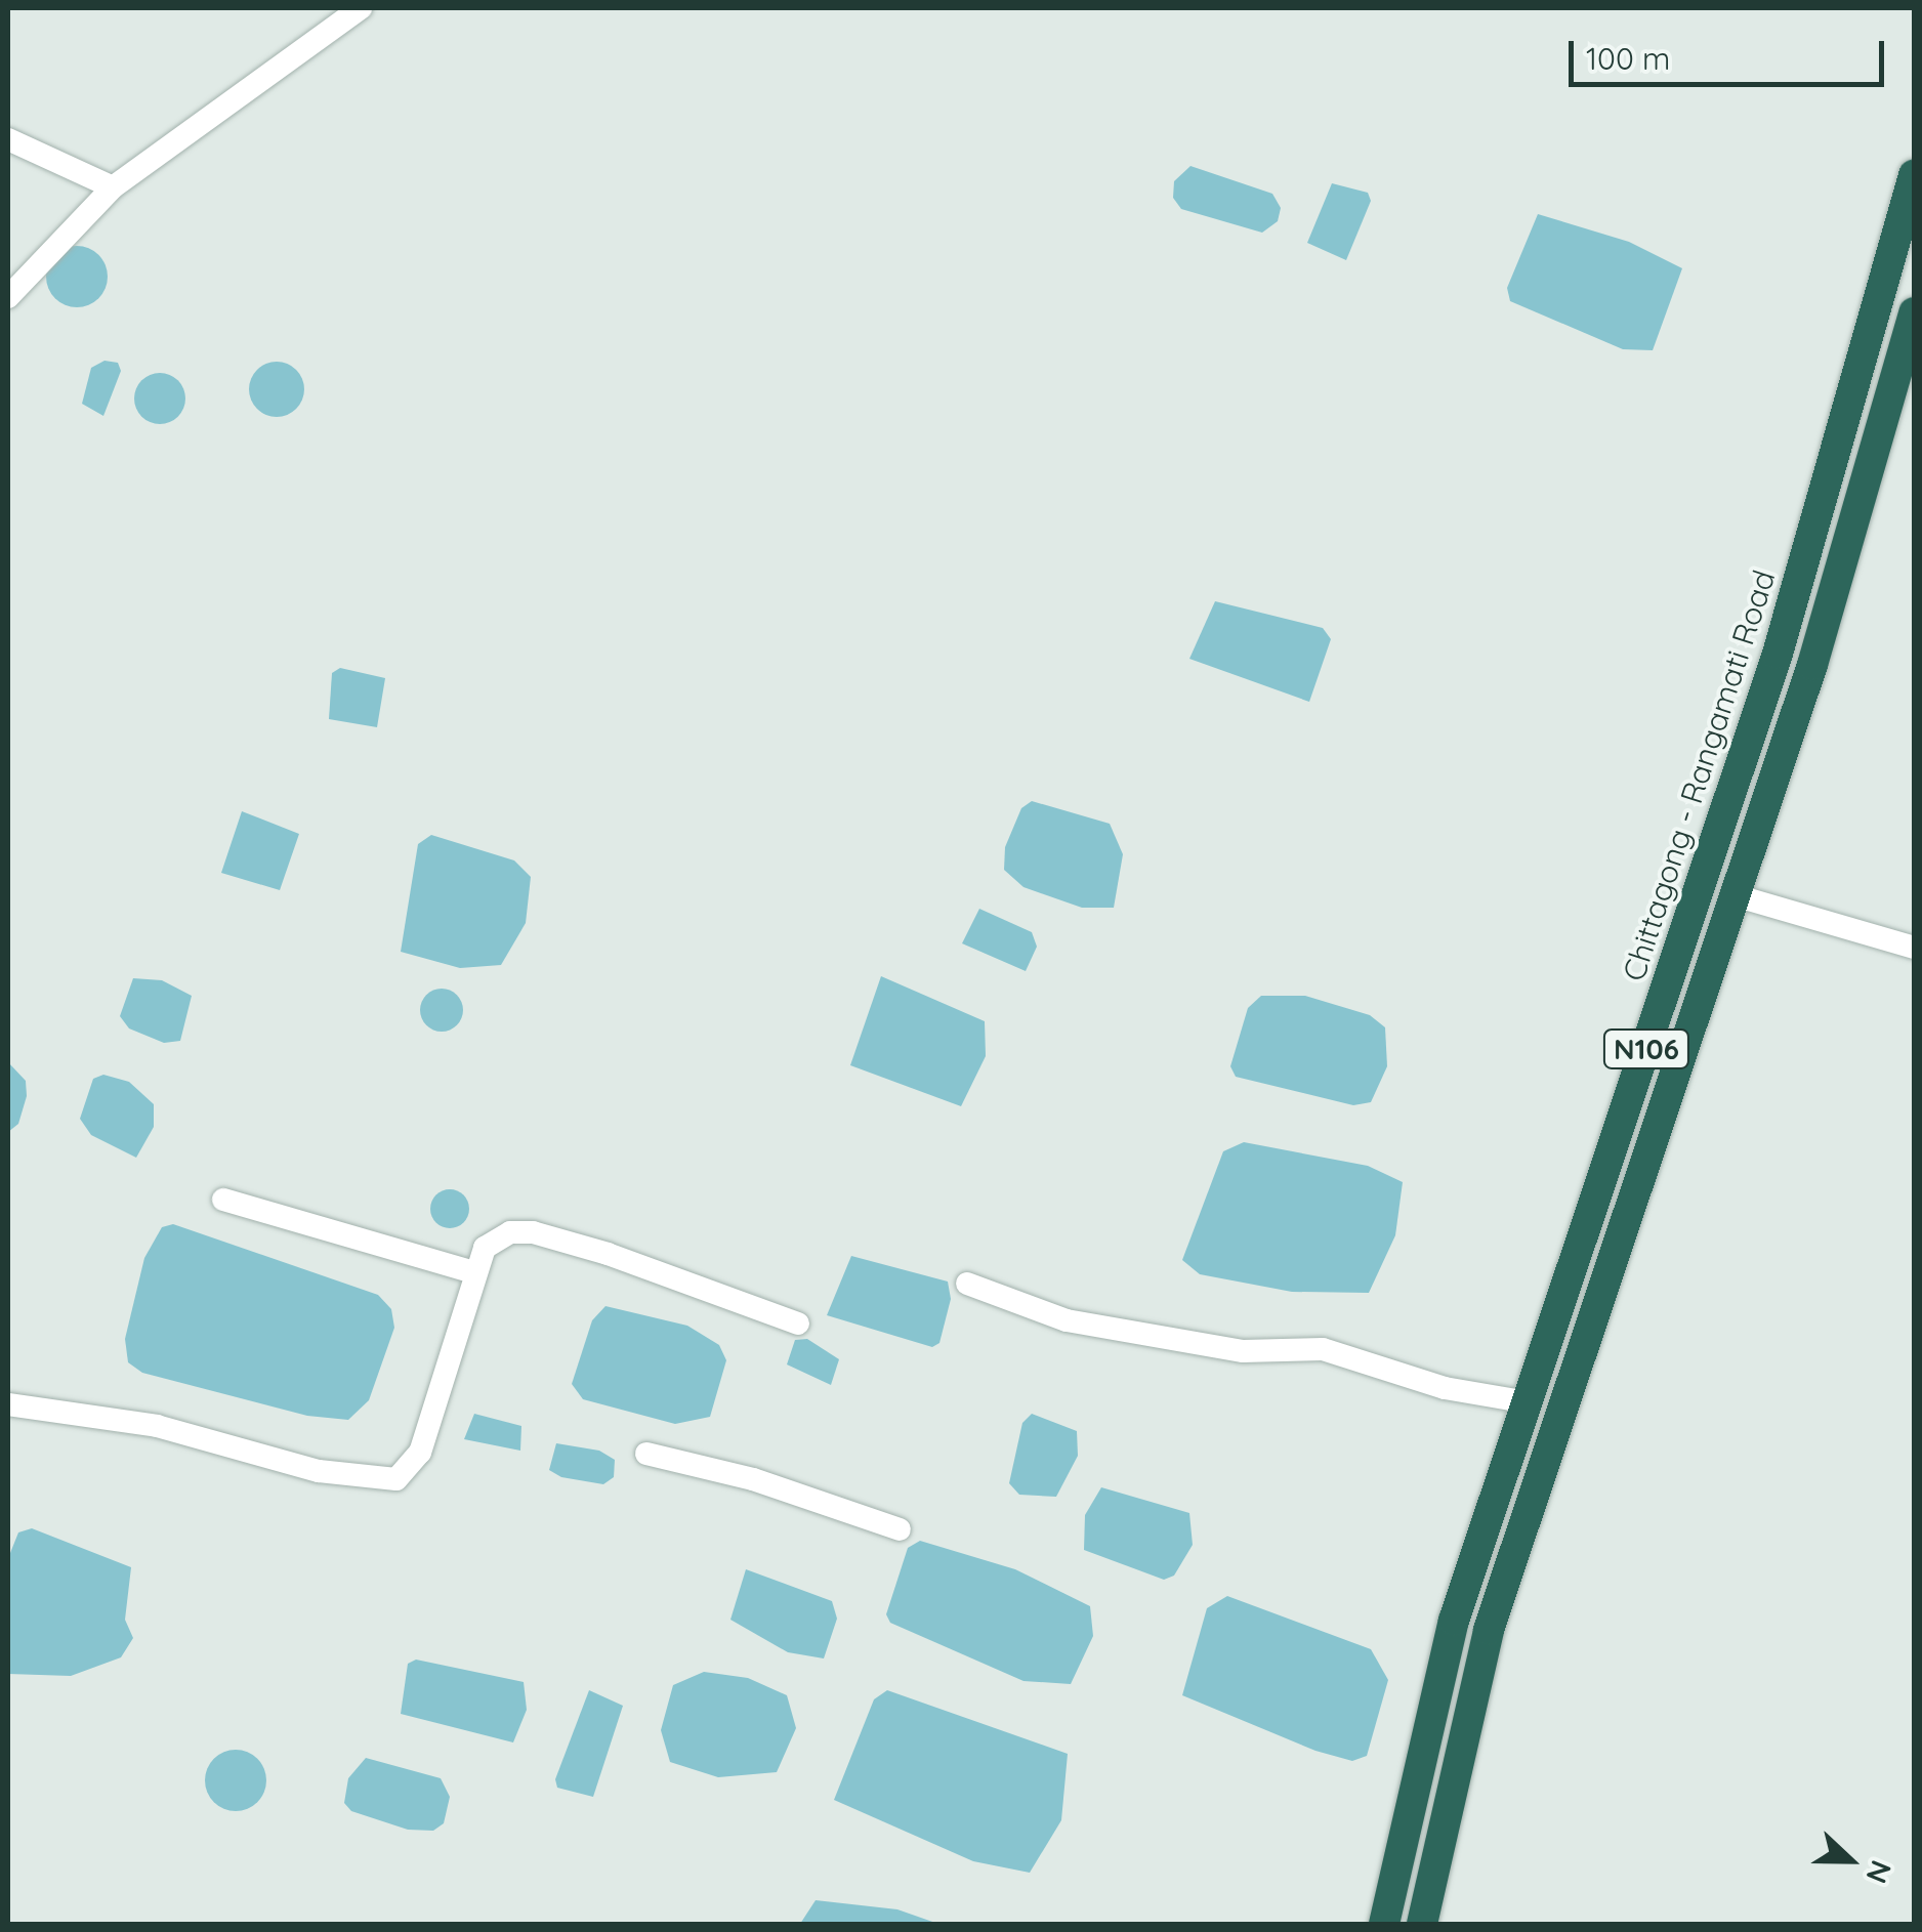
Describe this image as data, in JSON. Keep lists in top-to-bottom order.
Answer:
{
  "streets": {
    "highway": ["Chittagong - Rangamati Road", "N106"]
  },
  "scale_bar": "100 m",
  "north": "right"
}
